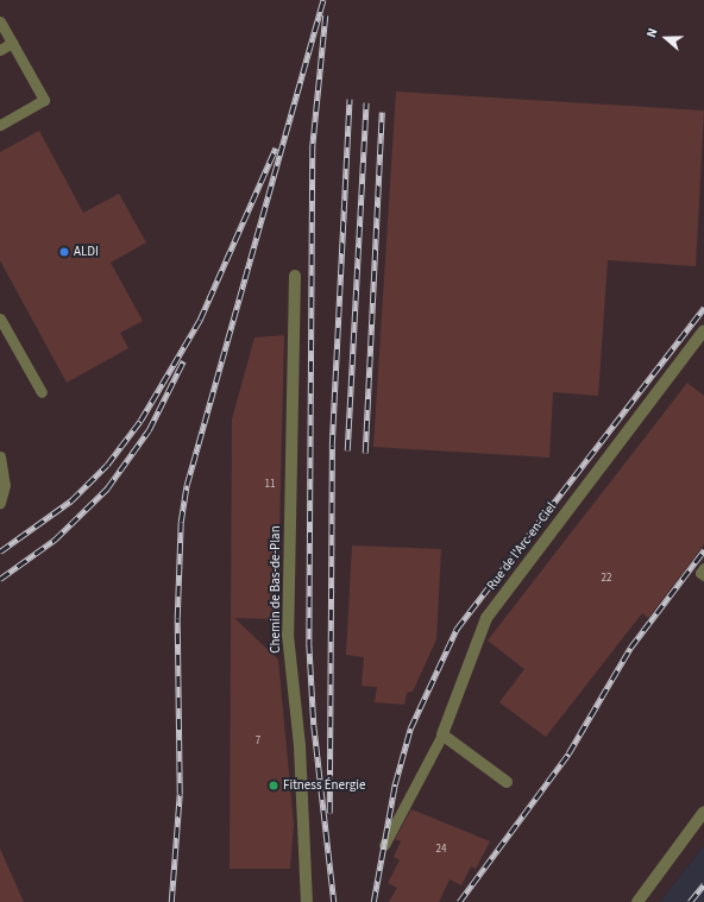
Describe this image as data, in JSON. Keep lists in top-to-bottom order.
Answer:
{
  "streets": {
    "street": ["Rue de l'Arc-en-Ciel", "Chemin de Bas-de-Plan"]
  },
  "places": ["ALDI", "Fitness Énergie"],
  "house_numbers": [
    "11",
    "22",
    "7",
    "24"
  ],
  "north": "left"
}
